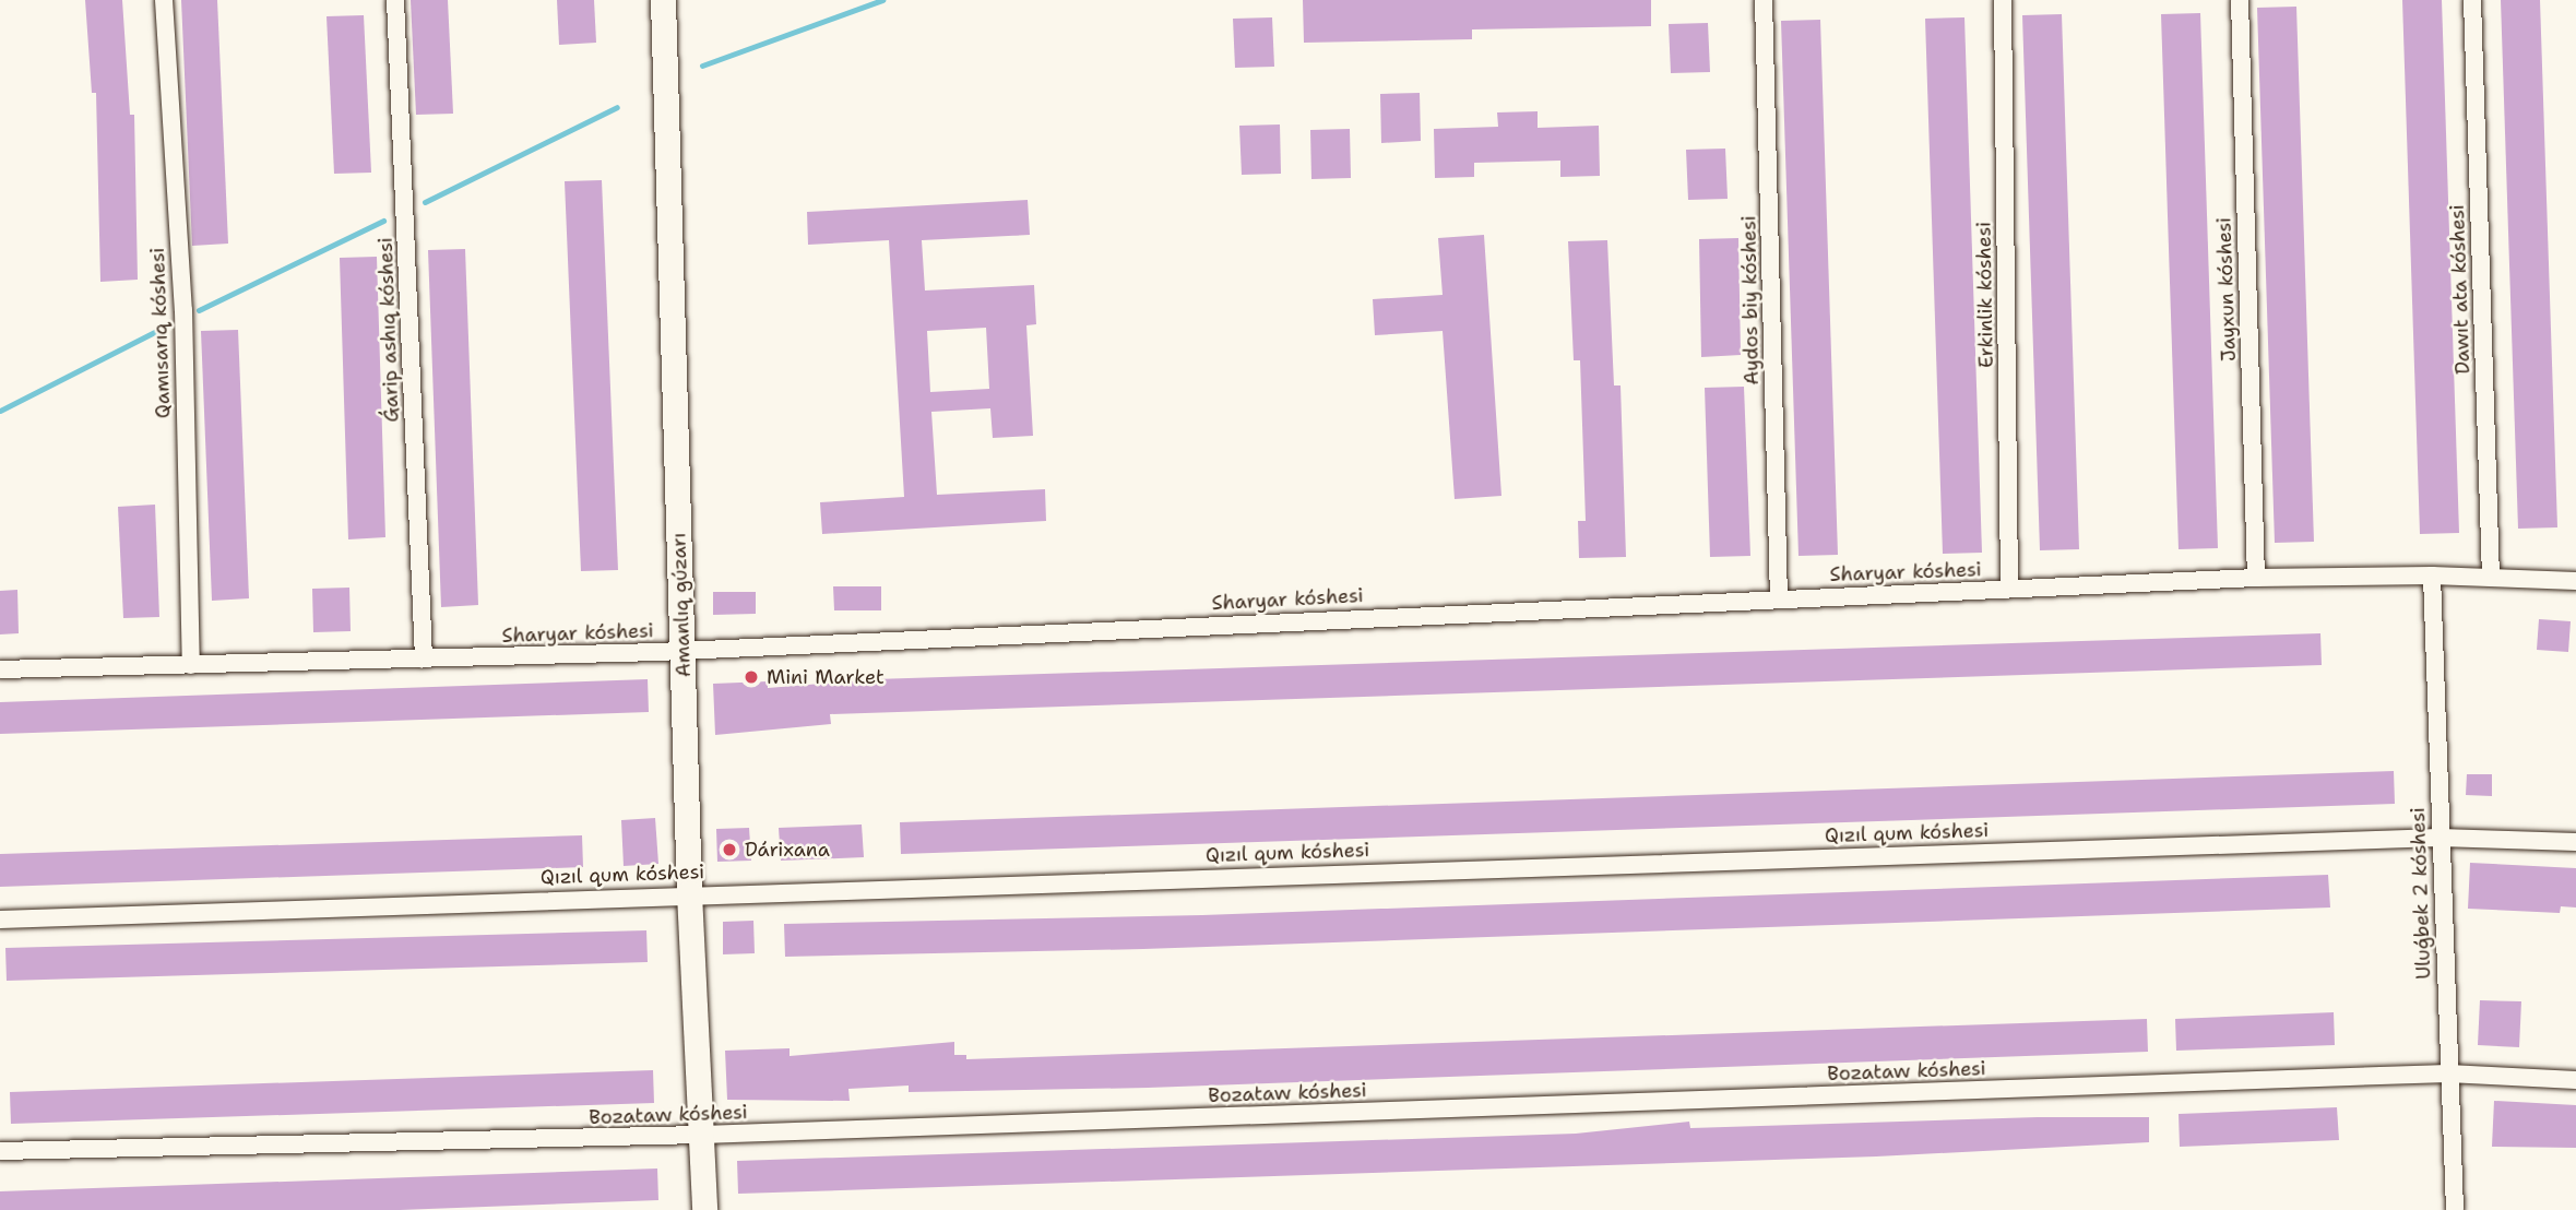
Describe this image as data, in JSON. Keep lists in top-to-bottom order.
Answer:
{
  "streets": {
    "street": [
      "Jayxun kóshesi",
      "Dawıt ata kóshesi",
      "Erkinlik kóshesi",
      "Aydos biy kóshesi",
      "Ǵarip ashıq kóshesi",
      "Qamısarıq kóshesi",
      "Sharyar kóshesi",
      "Amanlıq gúzarı",
      "Qızıl qum kóshesi",
      "Uluǵbek 2 kóshesi",
      "Bozataw kóshesi"
    ]
  },
  "crossings": [
    ["Jayxun kóshesi", "Sharyar kóshesi"],
    ["Dawıt ata kóshesi", "Sharyar kóshesi"],
    ["Erkinlik kóshesi", "Sharyar kóshesi"],
    ["Aydos biy kóshesi", "Sharyar kóshesi"],
    ["Ǵarip ashıq kóshesi", "Sharyar kóshesi"],
    ["Qamısarıq kóshesi", "Sharyar kóshesi"],
    ["Sharyar kóshesi", "Amanlıq gúzarı"],
    ["Sharyar kóshesi", "Uluǵbek 2 kóshesi"],
    ["Amanlıq gúzarı", "Qızıl qum kóshesi"],
    ["Amanlıq gúzarı", "Bozataw kóshesi"],
    ["Qızıl qum kóshesi", "Uluǵbek 2 kóshesi"],
    ["Uluǵbek 2 kóshesi", "Bozataw kóshesi"]
  ],
  "places": ["Mini Market", "Dárixana"]
}
